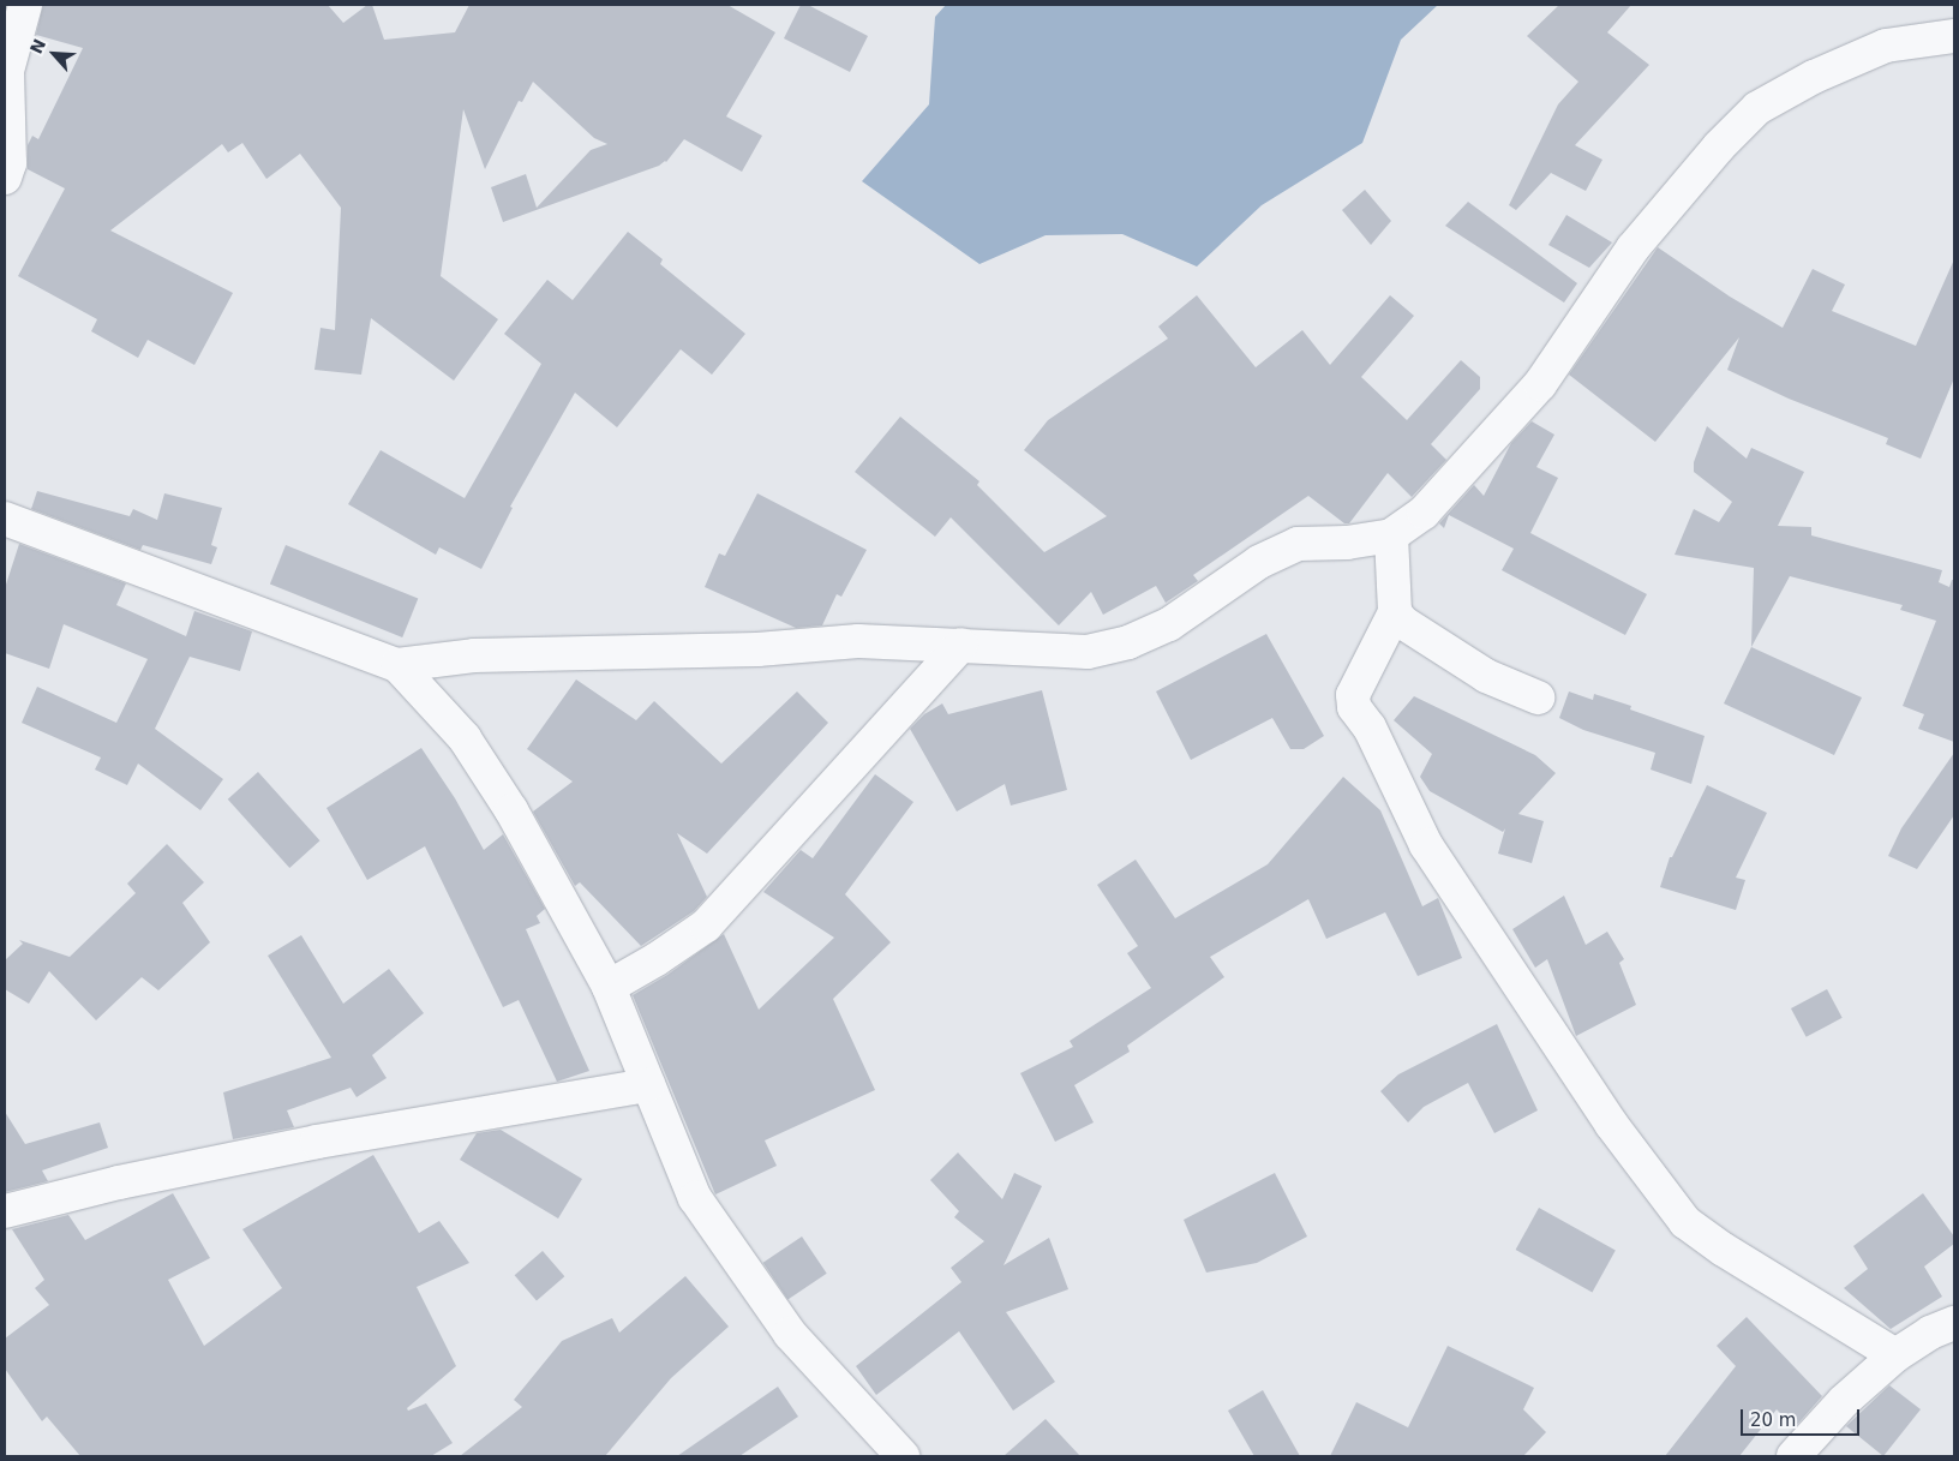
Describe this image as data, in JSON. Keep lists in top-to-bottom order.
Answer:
{
  "scale_bar": "20 m",
  "north": "top left"
}
